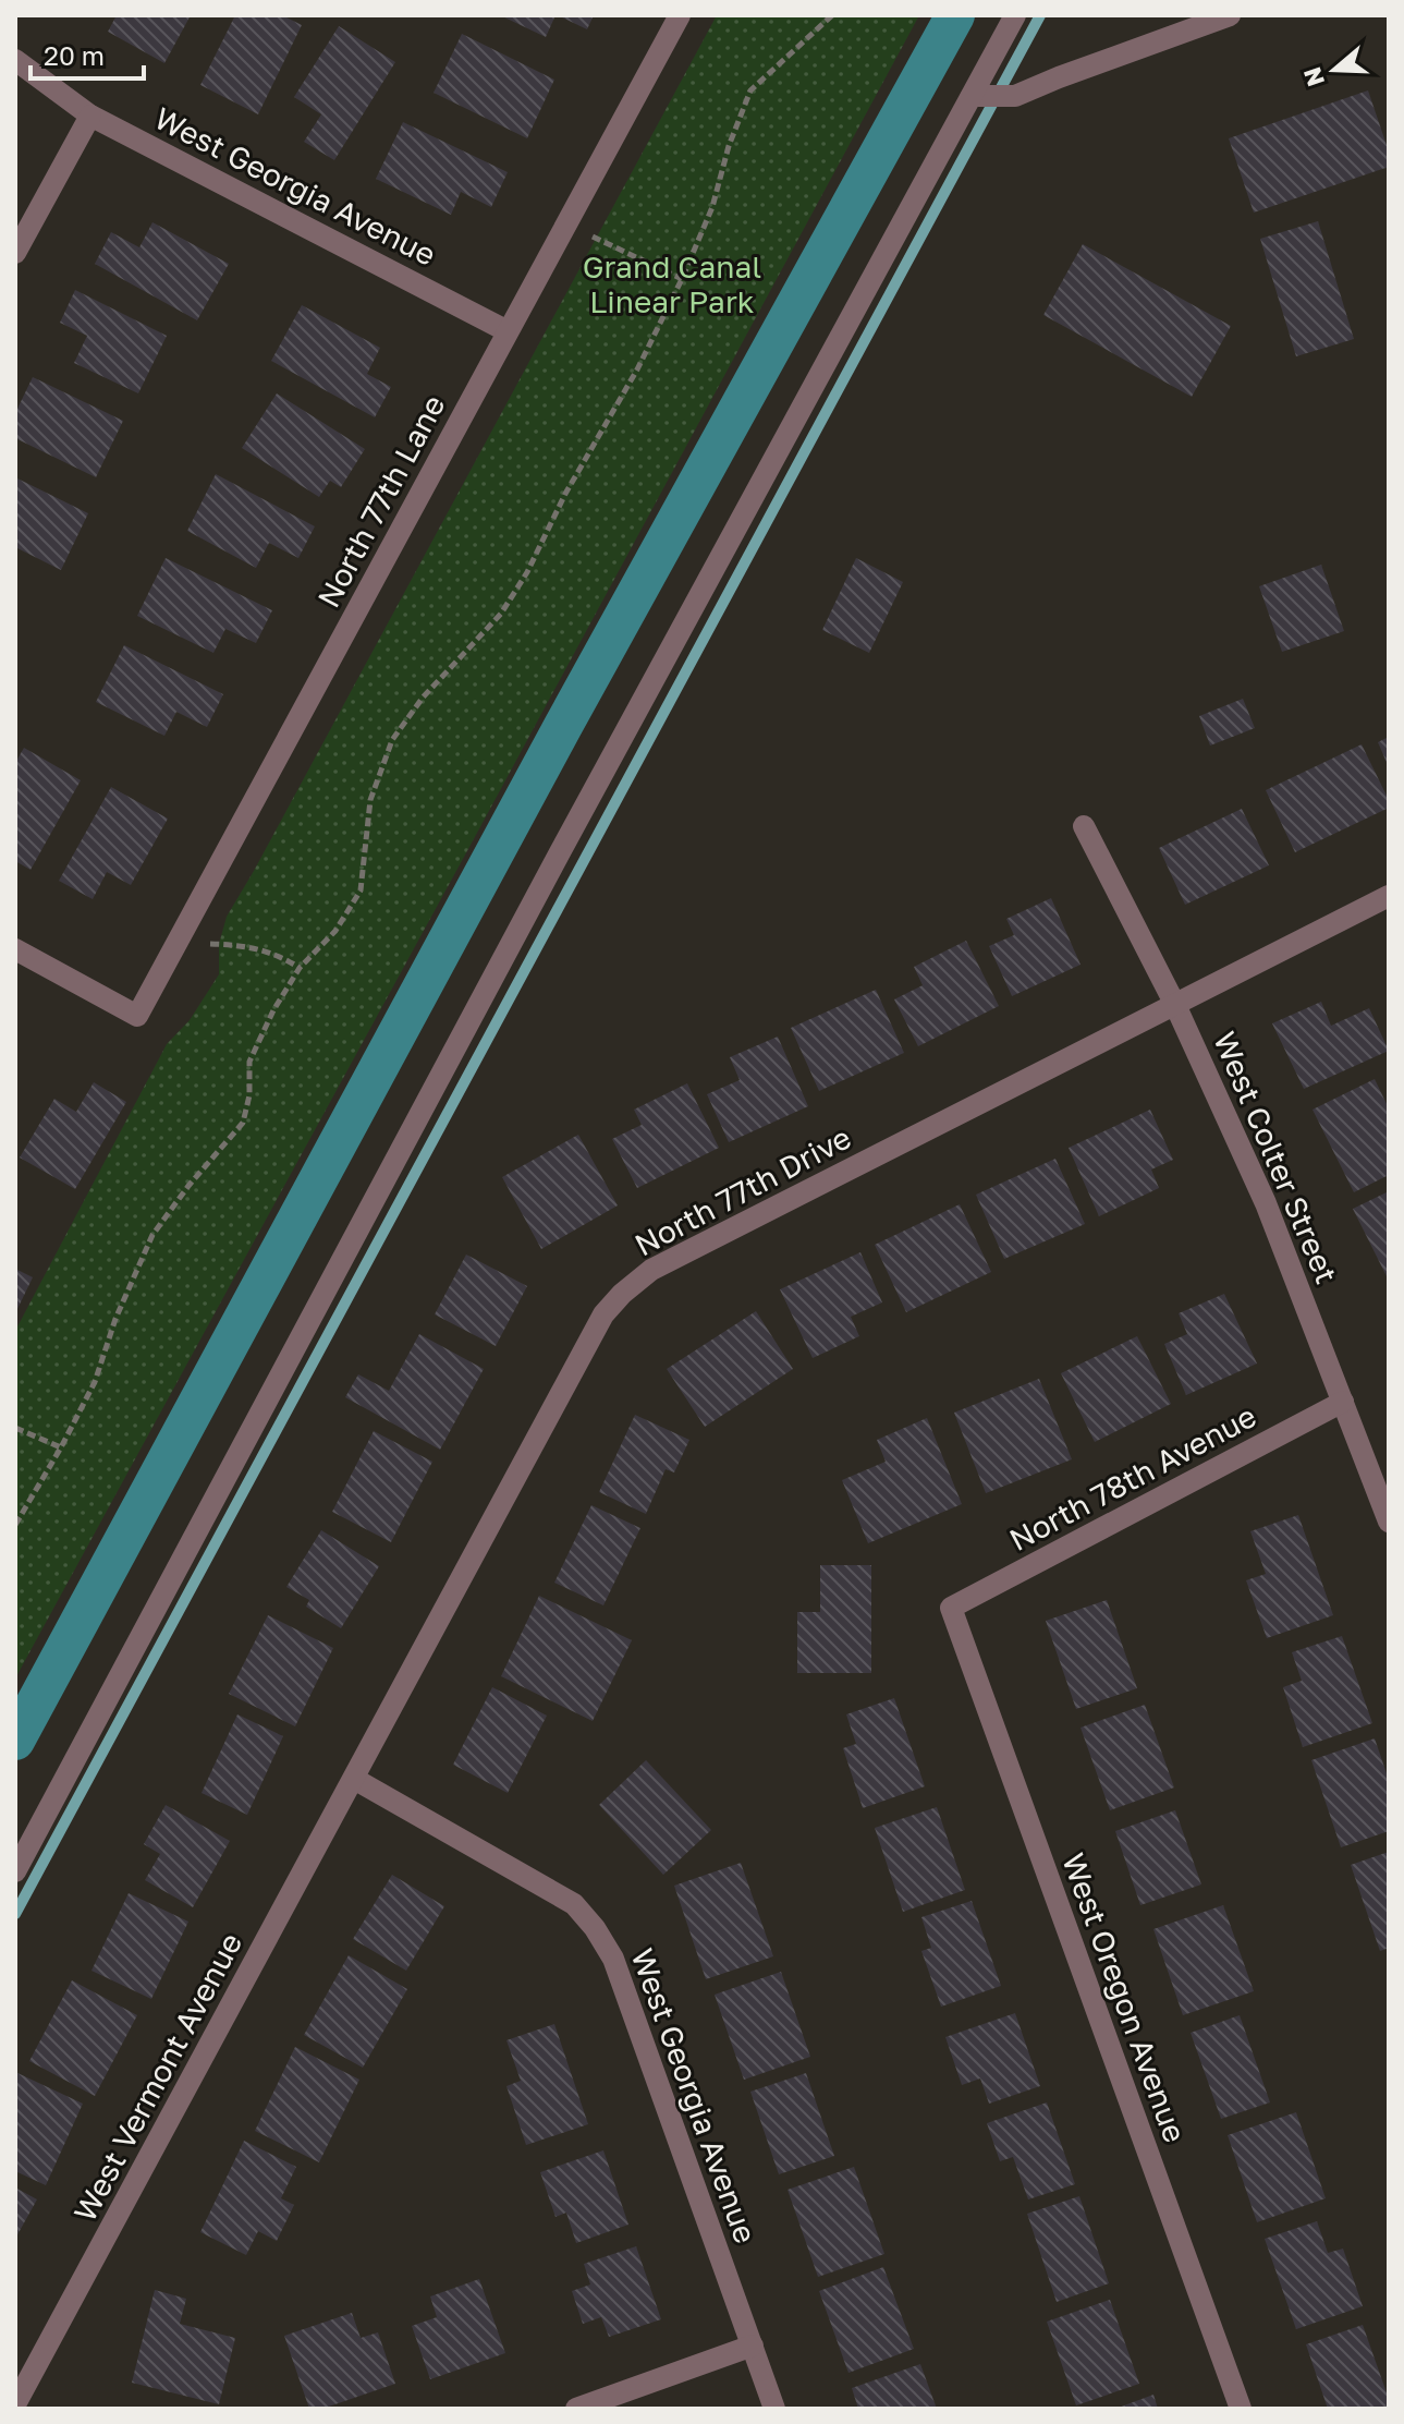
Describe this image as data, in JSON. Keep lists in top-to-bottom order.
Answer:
{
  "streets": {
    "street": [
      "West Georgia Avenue",
      "North 77th Lane",
      "West Colter Street",
      "North 77th Drive",
      "North 78th Avenue",
      "West Oregon Avenue",
      "West Vermont Avenue"
    ]
  },
  "crossings": [
    ["West Georgia Avenue", "North 77th Lane"],
    ["West Georgia Avenue", "North 77th Drive"],
    ["West Georgia Avenue", "West Vermont Avenue"],
    ["West Colter Street", "North 77th Drive"],
    ["West Colter Street", "North 78th Avenue"],
    ["North 77th Drive", "West Vermont Avenue"],
    ["North 78th Avenue", "West Oregon Avenue"]
  ],
  "parks": ["Grand Canal Linear Park"],
  "scale_bar": "20 m",
  "north": "left"
}
